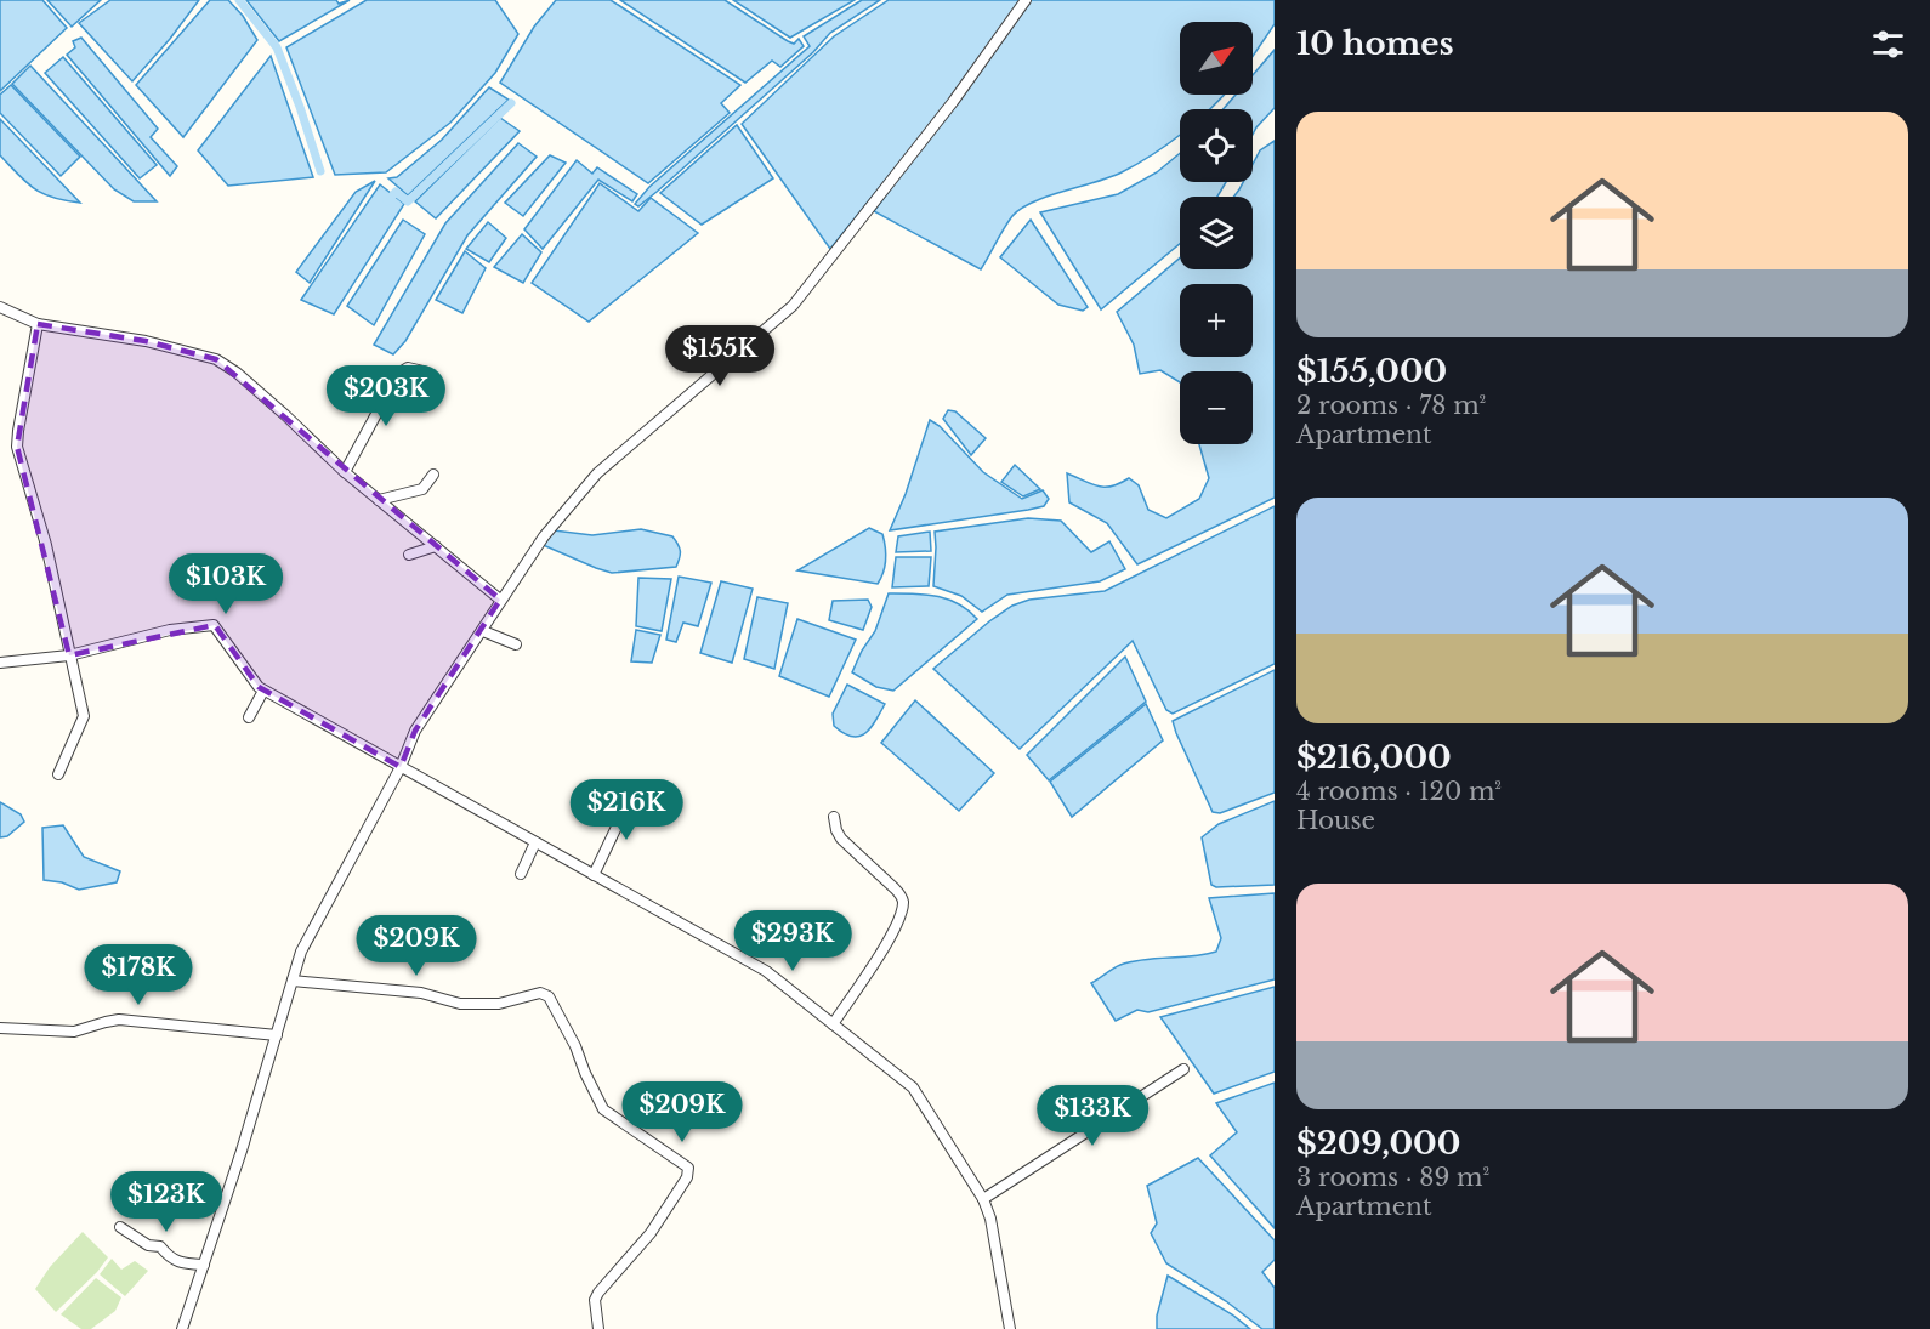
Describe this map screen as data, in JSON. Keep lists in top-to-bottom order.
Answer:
{
  "north": "top right",
  "page": {
    "heading": "10 homes",
    "map_buttons": ["+", "−"],
    "list": [
      {
        "name": "$155,000",
        "note": "2 rooms · 78 m² · Apartment"
      },
      {
        "name": "$216,000",
        "note": "4 rooms · 120 m² · House"
      },
      {
        "name": "$209,000",
        "note": "3 rooms · 89 m² · Apartment"
      }
    ],
    "price": [
      "$155K",
      "$203K",
      "$103K",
      "$216K",
      "$293K",
      "$209K",
      "$178K",
      "$209K",
      "$133K",
      "$123K"
    ]
  }
}
